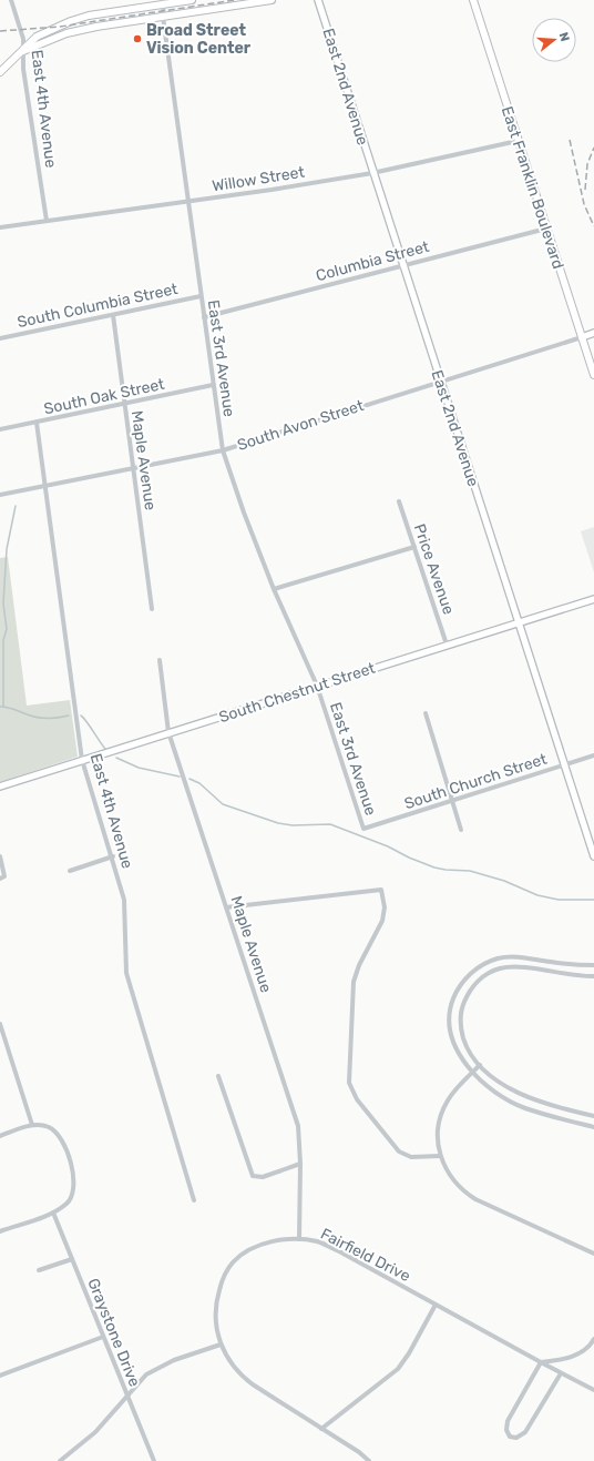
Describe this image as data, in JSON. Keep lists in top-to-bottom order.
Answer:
{
  "streets": {
    "main road": ["East Franklin Boulevard"],
    "street": [
      "East 2nd Avenue",
      "East 4th Avenue",
      "Willow Street",
      "Columbia Street",
      "South Columbia Street",
      "East 3rd Avenue",
      "South Oak Street",
      "South Avon Street",
      "Maple Avenue",
      "Price Avenue",
      "South Chestnut Street",
      "South Church Street",
      "Fairfield Drive",
      "Graystone Drive"
    ]
  },
  "crossings": [
    ["East 2nd Avenue", "Willow Street"],
    ["East 2nd Avenue", "Columbia Street"],
    ["East 2nd Avenue", "South Avon Street"],
    ["East 2nd Avenue", "South Chestnut Street"],
    ["East 2nd Avenue", "South Church Street"],
    ["East 4th Avenue", "Willow Street"],
    ["East 4th Avenue", "South Oak Street"],
    ["East 4th Avenue", "South Avon Street"],
    ["East 4th Avenue", "South Chestnut Street"],
    ["Willow Street", "East Franklin Boulevard"],
    ["Willow Street", "East 3rd Avenue"],
    ["East Franklin Boulevard", "Columbia Street"],
    ["East Franklin Boulevard", "South Avon Street"],
    ["Columbia Street", "East 3rd Avenue"],
    ["South Columbia Street", "East 3rd Avenue"],
    ["South Columbia Street", "Maple Avenue"],
    ["East 3rd Avenue", "South Oak Street"],
    ["East 3rd Avenue", "South Avon Street"],
    ["East 3rd Avenue", "South Chestnut Street"],
    ["East 3rd Avenue", "South Church Street"],
    ["South Oak Street", "Maple Avenue"],
    ["South Avon Street", "Maple Avenue"],
    ["Maple Avenue", "South Chestnut Street"],
    ["Maple Avenue", "Fairfield Drive"],
    ["Price Avenue", "South Chestnut Street"]
  ],
  "places": ["Broad Street Vision Center"],
  "north": "right"
}
